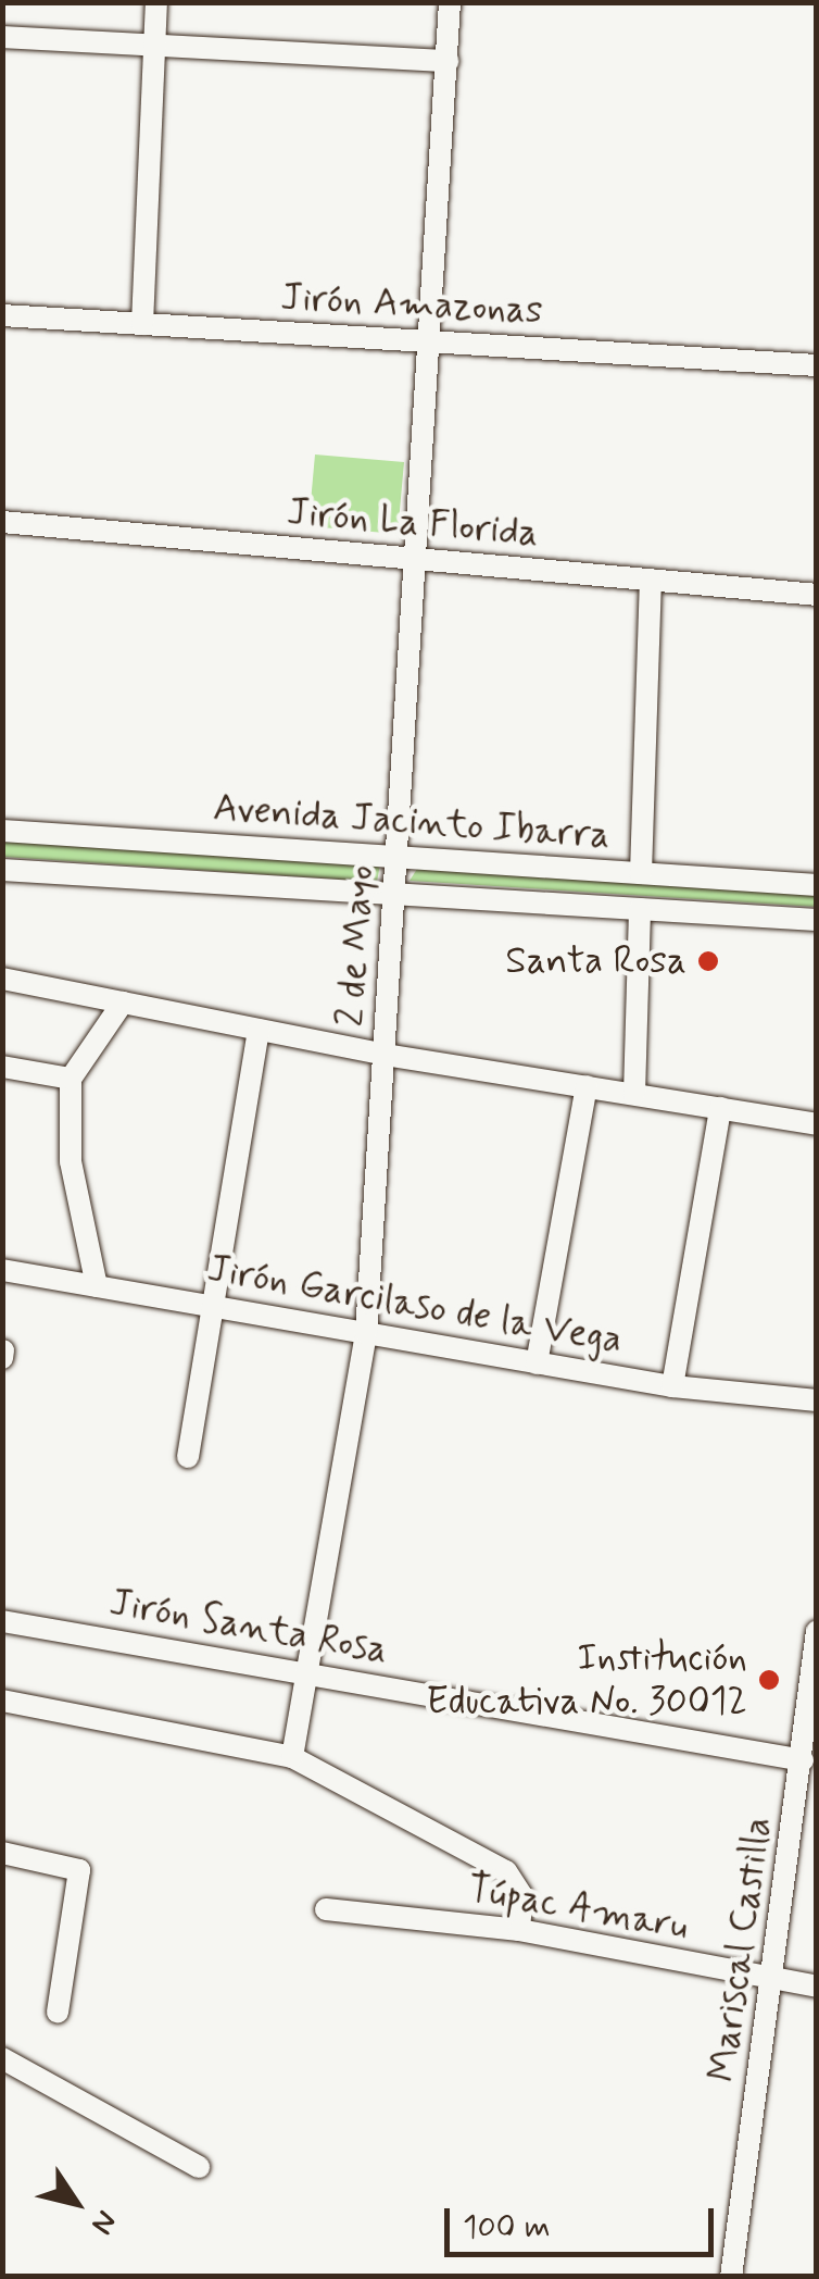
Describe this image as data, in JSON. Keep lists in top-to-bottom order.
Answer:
{
  "streets": {
    "street": [
      "Jirón Amazonas",
      "Jirón La Florida",
      "Avenida Jacinto Ibarra",
      "2 de Mayo",
      "Jirón Garcilaso de la Vega",
      "Jirón Santa Rosa",
      "Túpac Amaru",
      "Mariscal Castilla"
    ]
  },
  "crossings": [
    ["Jirón Amazonas", "2 de Mayo"],
    ["Jirón La Florida", "2 de Mayo"],
    ["Avenida Jacinto Ibarra", "2 de Mayo"],
    ["2 de Mayo", "Jirón Garcilaso de la Vega"],
    ["2 de Mayo", "Jirón Santa Rosa"],
    ["Jirón Santa Rosa", "Mariscal Castilla"],
    ["Túpac Amaru", "Mariscal Castilla"]
  ],
  "places": ["Santa Rosa", "Institución Educativa No. 30012"],
  "scale_bar": "100 m",
  "north": "bottom right"
}
